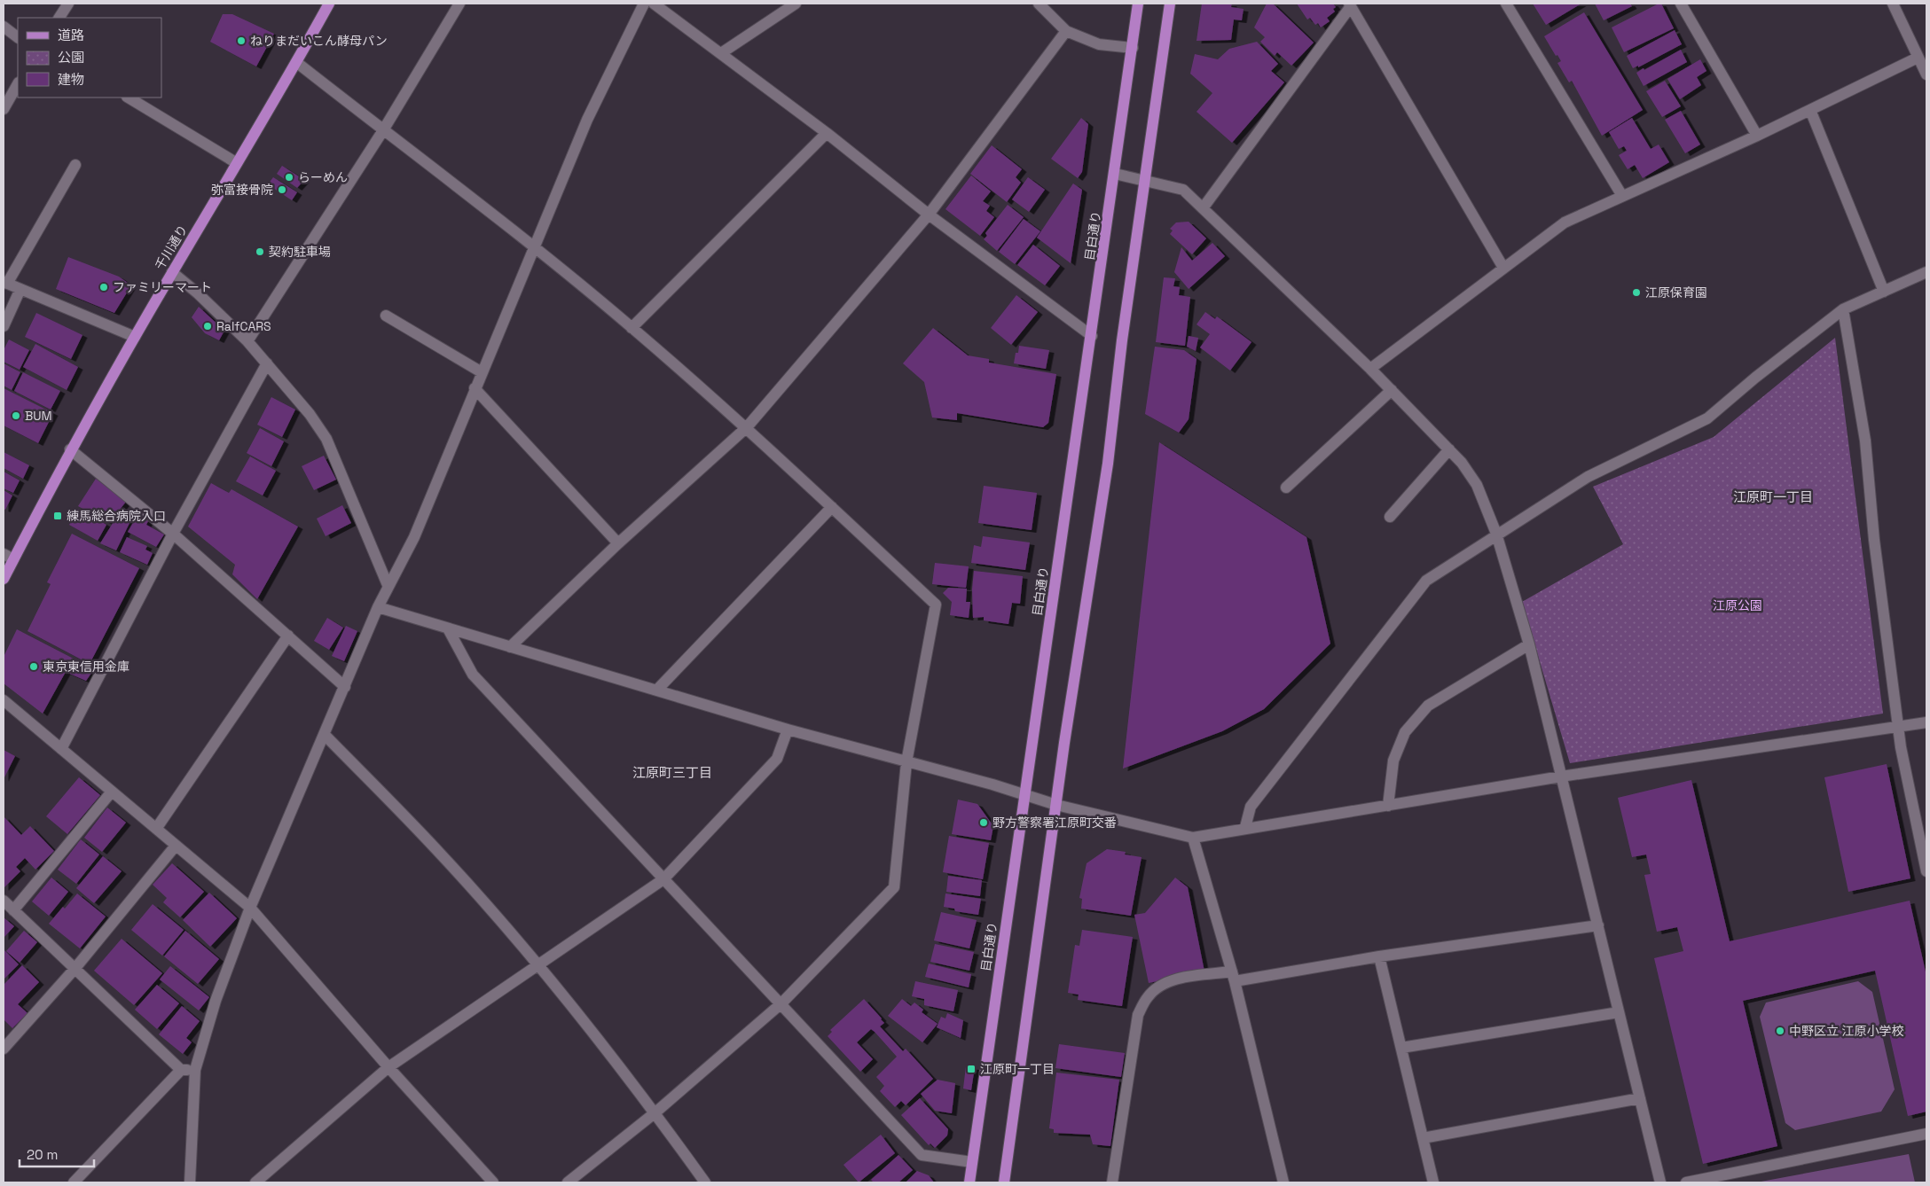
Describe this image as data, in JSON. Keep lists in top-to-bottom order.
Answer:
{
  "streets": {
    "main road": ["目白通り", "千川通り"]
  },
  "districts": ["江原町一丁目", "江原町三丁目"],
  "parks": ["江原公園"],
  "places": {
    "other": [
      "ねりまだいこん酵母パン",
      "らーめん",
      "弥富接骨院",
      "契約駐車場",
      "ファミリーマート",
      "江原保育園",
      "RalfCARS",
      "BUM",
      "東京東信用金庫",
      "野方警察署江原町交番",
      "中野区立 江原小学校"
    ],
    "transit": ["練馬総合病院入口", "江原町一丁目"]
  },
  "legend": ["道路", "公園", "建物"],
  "scale_bar": "20 m"
}
